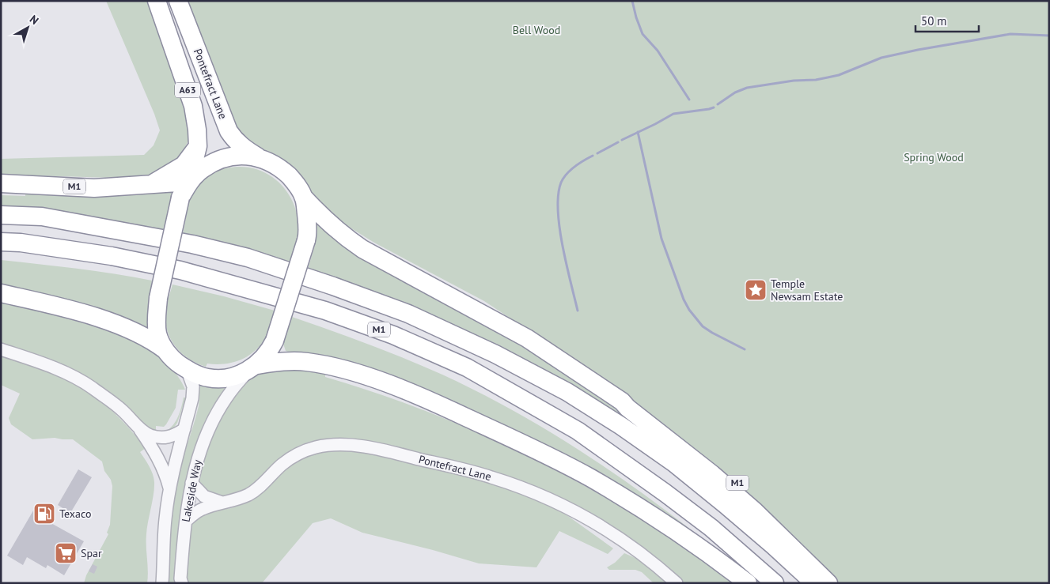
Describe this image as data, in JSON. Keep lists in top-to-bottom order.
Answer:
{
  "streets": {
    "highway": ["Pontefract Lane", "A63", "M1"],
    "street": ["Lakeside Way"]
  },
  "crossings": [
    ["Pontefract Lane", "M1"],
    ["Pontefract Lane", "Lakeside Way"]
  ],
  "parks": ["Bell Wood", "Spring Wood"],
  "places": {
    "place": ["Temple Newsam Estate"],
    "fuel station": ["Texaco"],
    "supermarket": ["Spar"]
  },
  "scale_bar": "50 m",
  "north": "top right"
}
